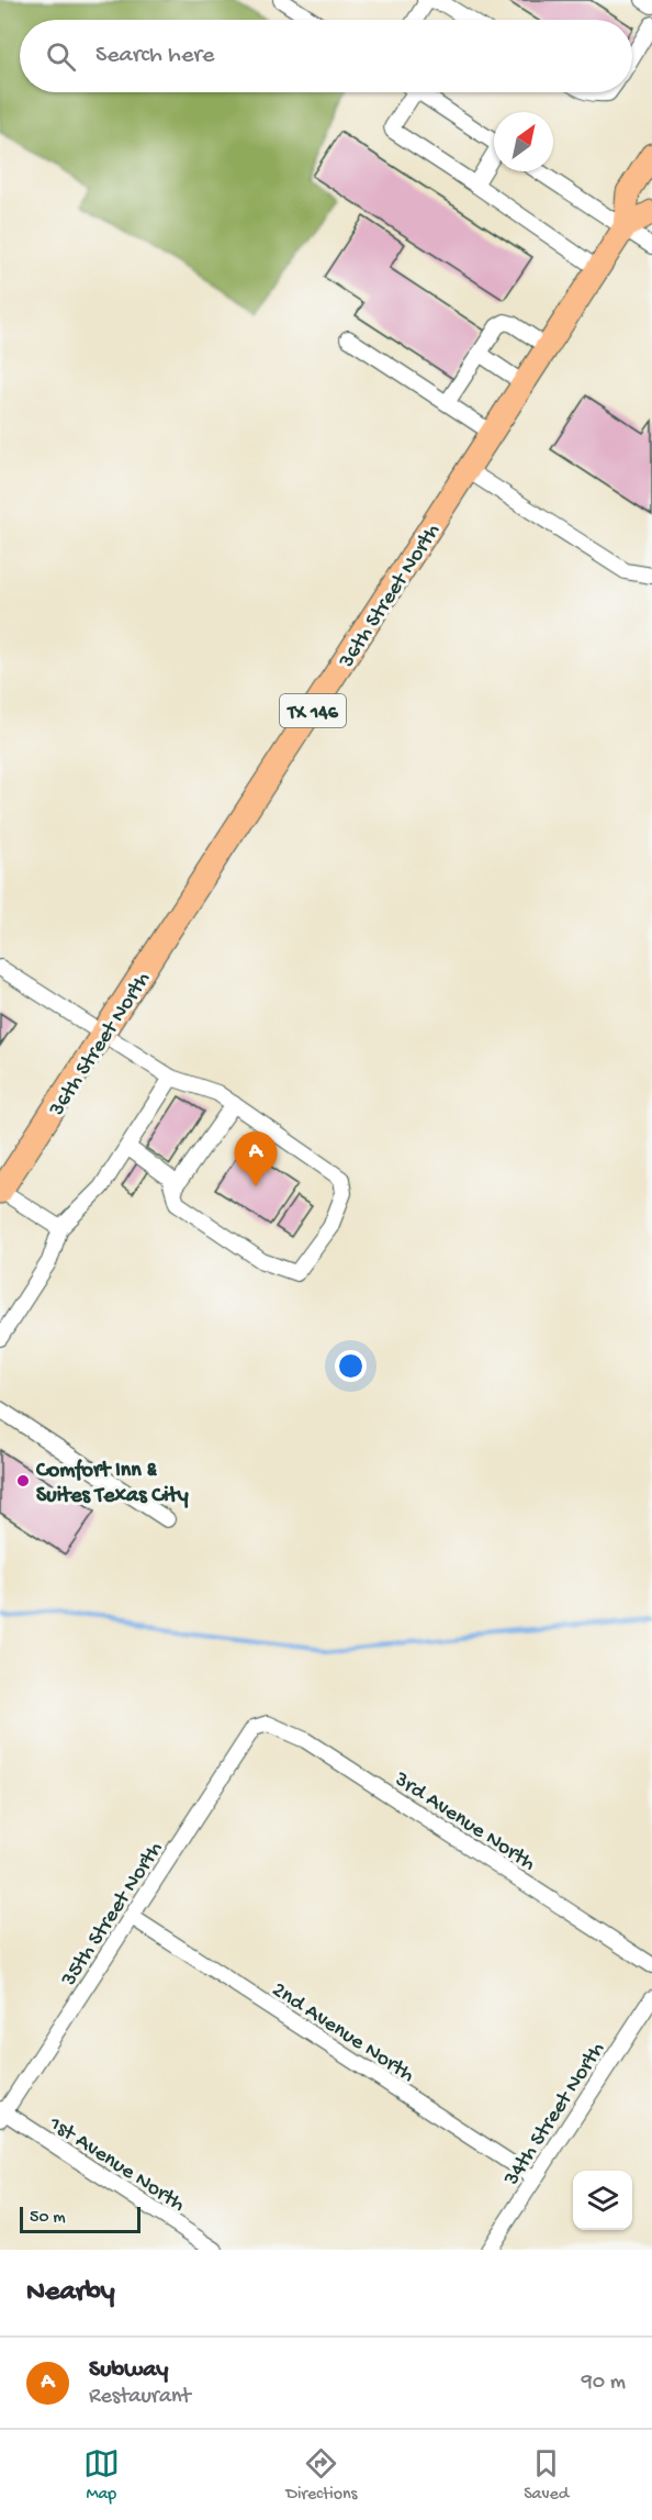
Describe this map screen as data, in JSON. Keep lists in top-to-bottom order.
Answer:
{
  "streets": {
    "highway": ["36th Street North", "TX 146"],
    "street": [
      "3rd Avenue North",
      "35th Street North",
      "2nd Avenue North",
      "34th Street North",
      "1st Avenue North"
    ]
  },
  "crossings": [
    ["36th Street North", "TX 146"],
    ["3rd Avenue North", "35th Street North"],
    ["35th Street North", "2nd Avenue North"],
    ["35th Street North", "1st Avenue North"],
    ["2nd Avenue North", "34th Street North"]
  ],
  "places": ["Comfort Inn & Suites Texas City"],
  "scale_bar": "50 m",
  "north": "top right",
  "page": {
    "search": "Search here",
    "pins": "A",
    "scale": "50 m",
    "heading": "Nearby",
    "list": [
      {
        "mark": "A",
        "name": "Subway",
        "note": "Restaurant",
        "value": "90 m"
      }
    ],
    "nav": ["Map", "Directions", "Saved"]
  }
}
